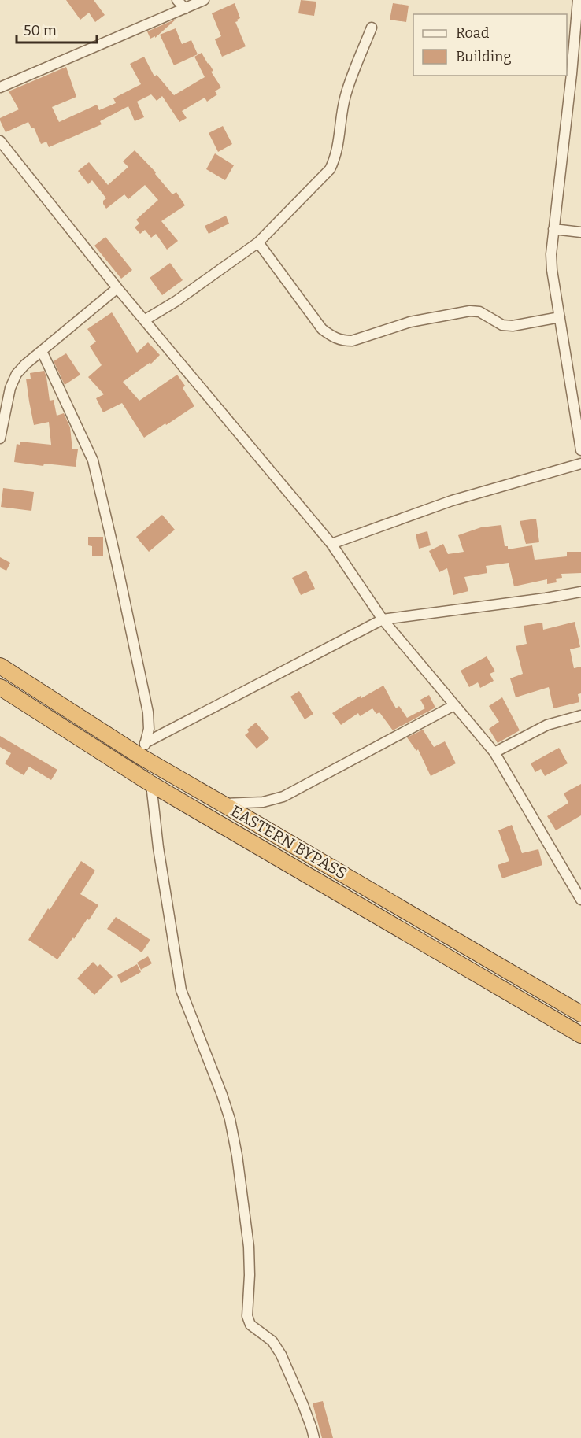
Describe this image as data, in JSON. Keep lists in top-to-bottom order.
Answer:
{
  "streets": {
    "highway": ["EASTERN BYPASS"]
  },
  "legend": ["Road", "Building"],
  "scale_bar": "50 m"
}
